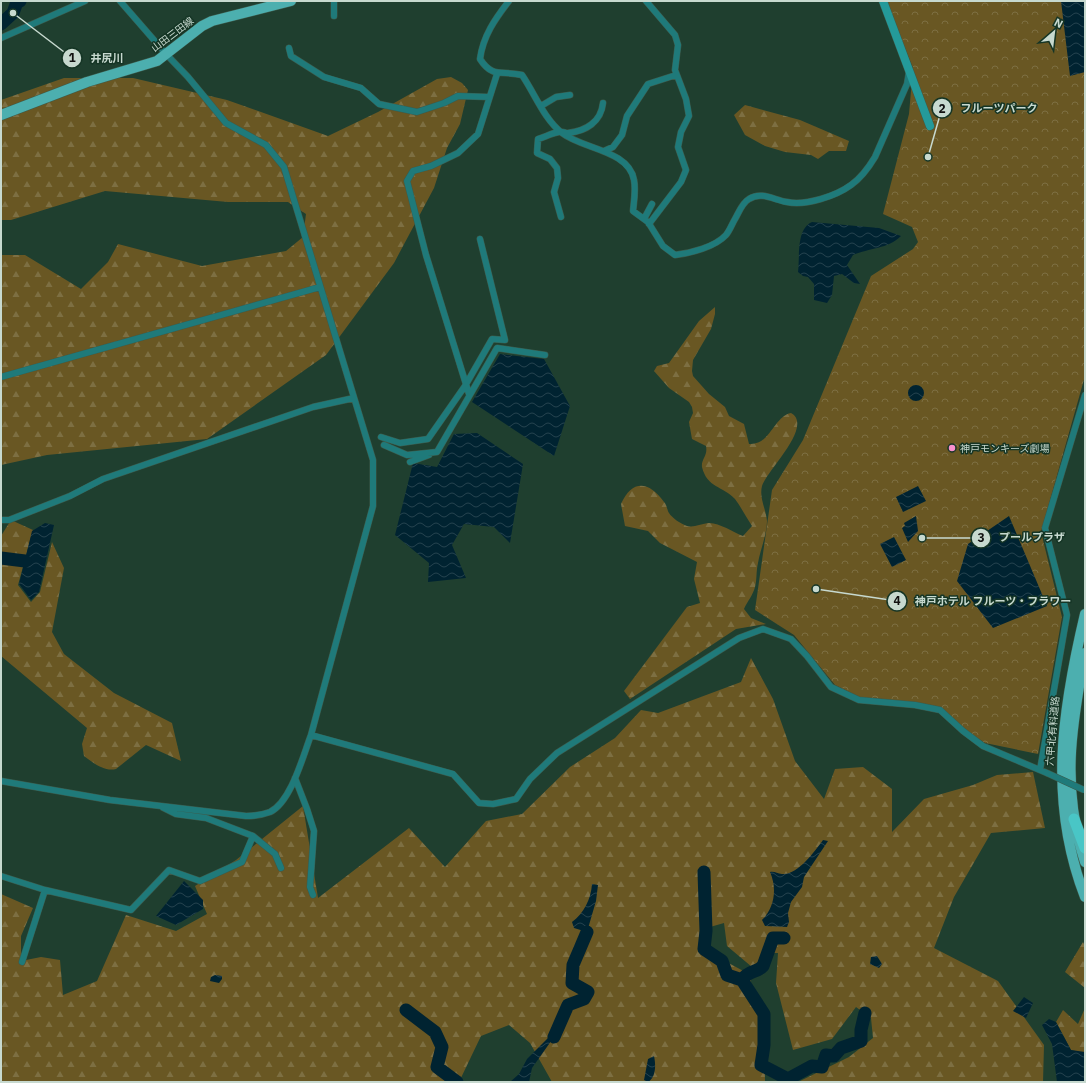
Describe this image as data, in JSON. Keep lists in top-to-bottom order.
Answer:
{
  "streets": {
    "main road": ["山田三田線", "六甲北有料道路"]
  },
  "places": [
    "井尻川",
    "フルーツパーク",
    "神戸モンキーズ劇場",
    "プールプラザ",
    "神戸ホテル フルーツ・フラワー"
  ],
  "north": "top right"
}
